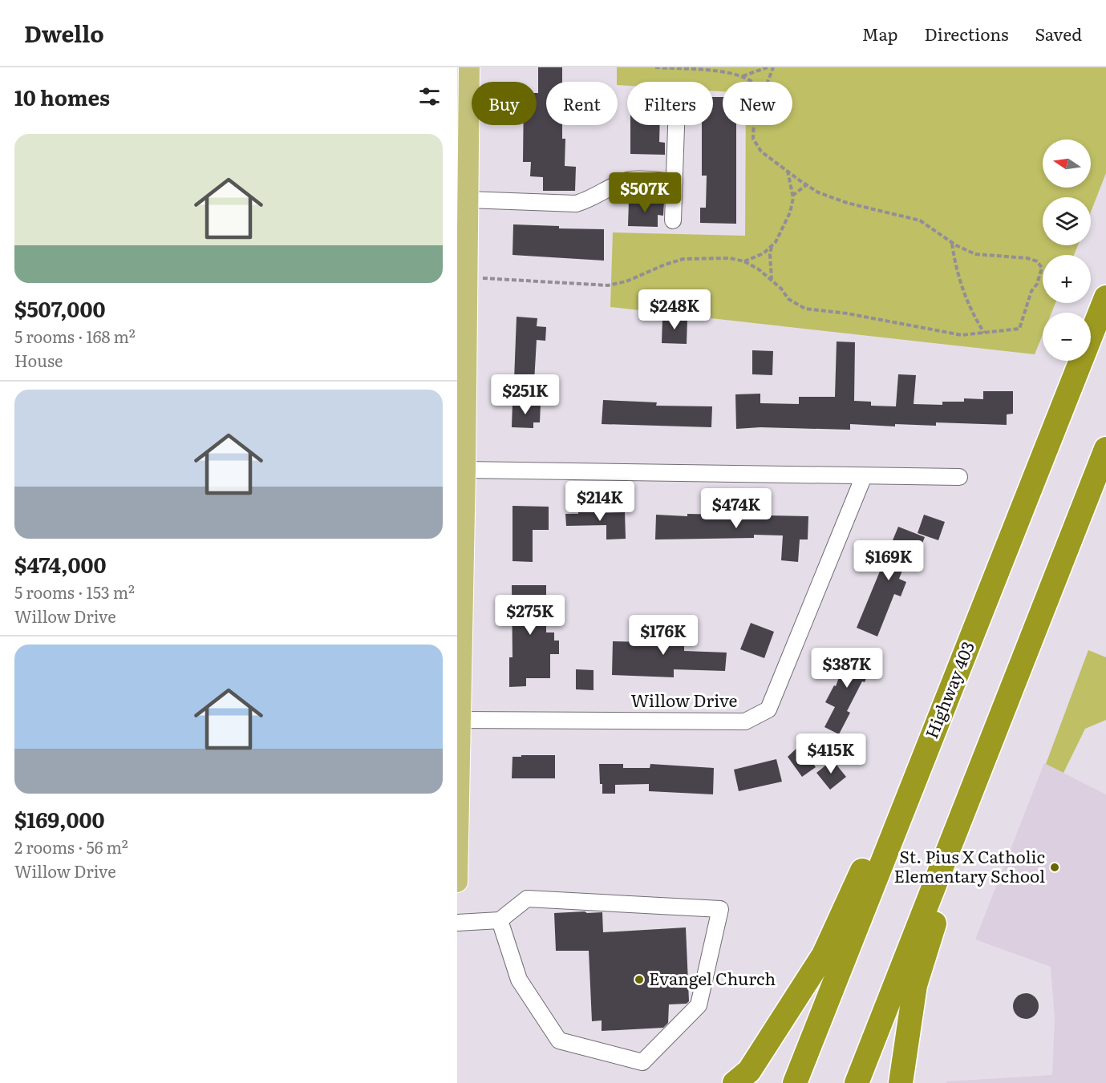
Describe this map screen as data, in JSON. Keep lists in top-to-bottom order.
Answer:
{
  "streets": {
    "highway": ["Highway 403"],
    "street": ["Willow Drive"]
  },
  "places": ["St. Pius X Catholic Elementary School", "Evangel Church"],
  "north": "left",
  "page": {
    "header": "Dwello",
    "nav": ["Map", "Directions", "Saved"],
    "heading": "10 homes",
    "chip": [
      "Buy",
      "Rent",
      "Filters",
      "New"
    ],
    "list": [
      {
        "name": "$507,000",
        "note": "5 rooms · 168 m² · House"
      },
      {
        "name": "$474,000",
        "note": "5 rooms · 153 m² · Willow Drive"
      },
      {
        "name": "$169,000",
        "note": "2 rooms · 56 m² · Willow Drive"
      }
    ],
    "map_buttons": ["+", "−"],
    "price": [
      "$507K",
      "$248K",
      "$251K",
      "$214K",
      "$474K",
      "$169K",
      "$275K",
      "$176K",
      "$387K",
      "$415K"
    ]
  }
}
